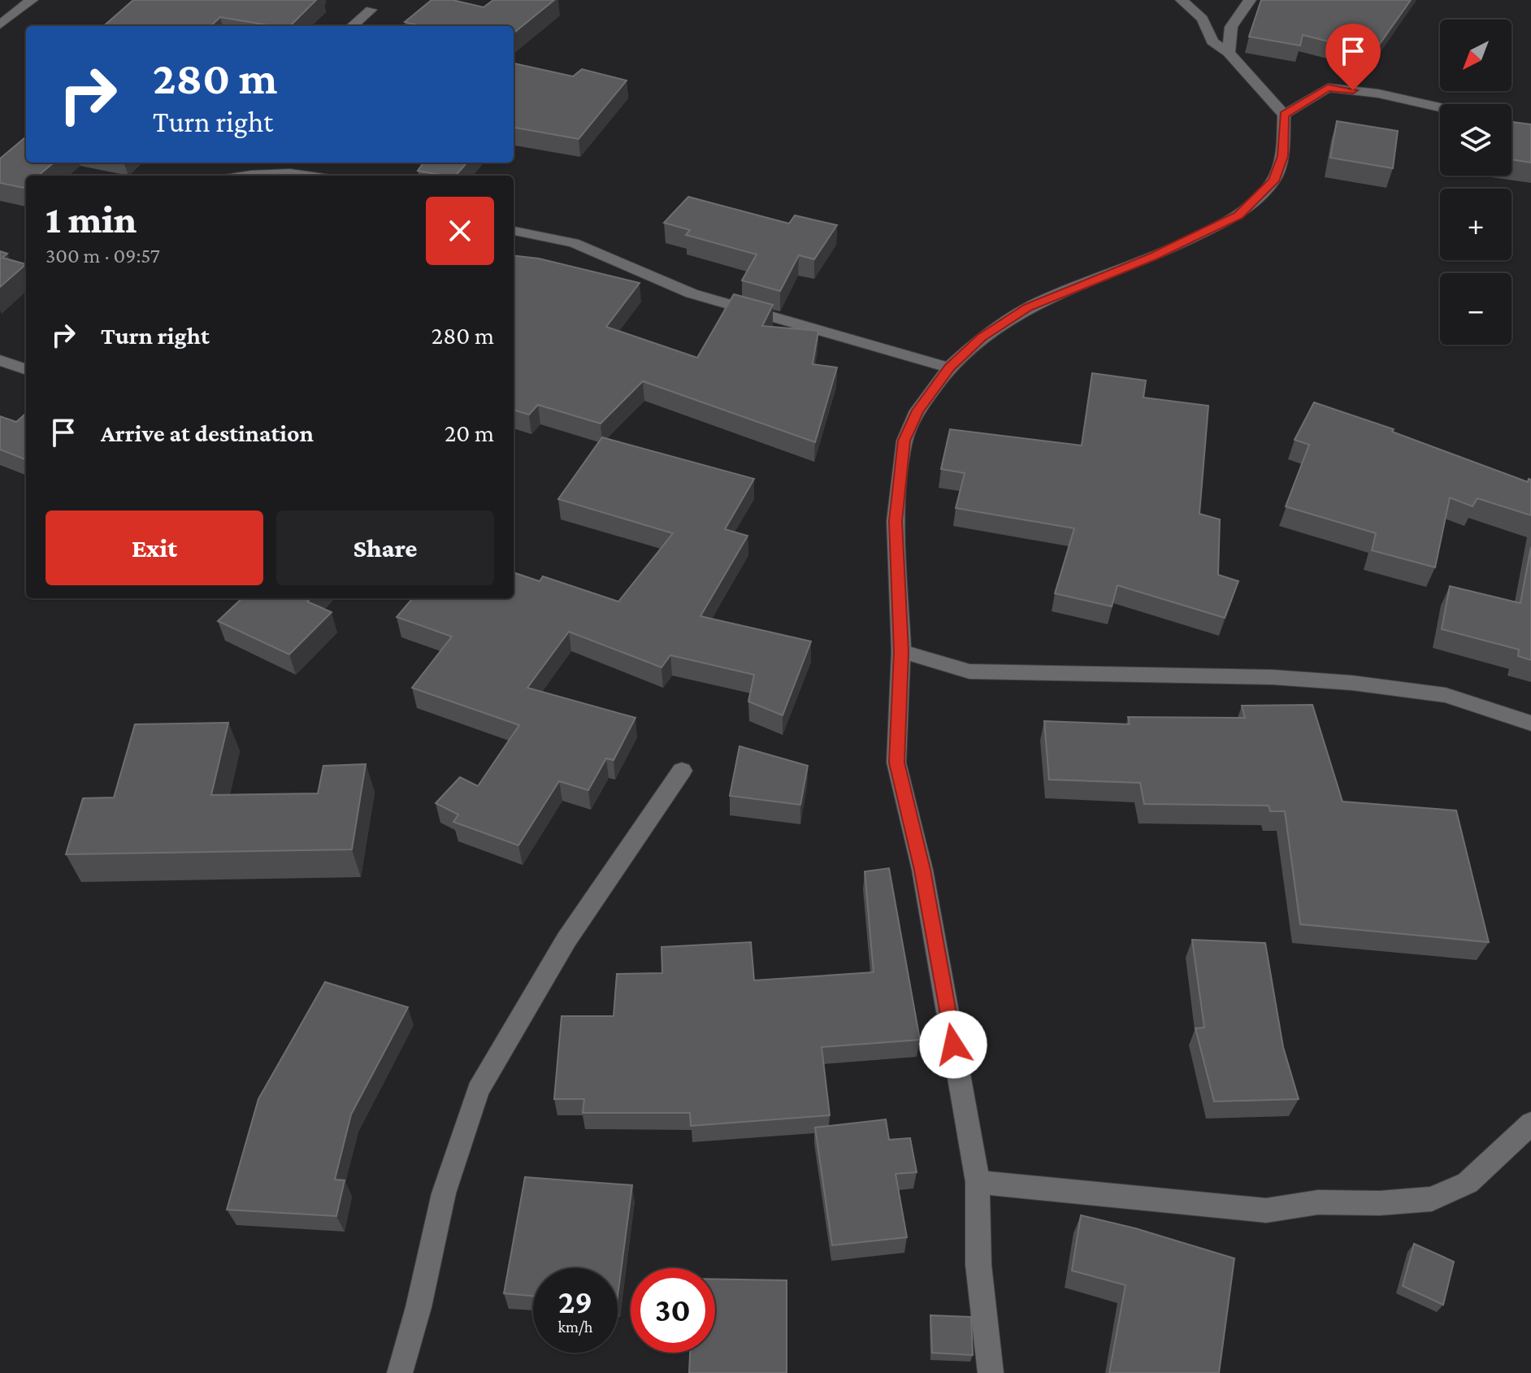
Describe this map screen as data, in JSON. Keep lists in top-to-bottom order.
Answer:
{
  "north": "bottom left",
  "page": {
    "map_buttons": ["+", "−"],
    "turn": ["280 m", "Turn right"],
    "heading": ["1 min", "300 m · 09:57"],
    "list": [
      {
        "name": "Turn right",
        "value": "280 m"
      },
      {
        "name": "Arrive at destination",
        "value": "20 m"
      }
    ],
    "buttons": ["Exit", "Share"],
    "speed": "29 km/h",
    "limit": "30"
  }
}
